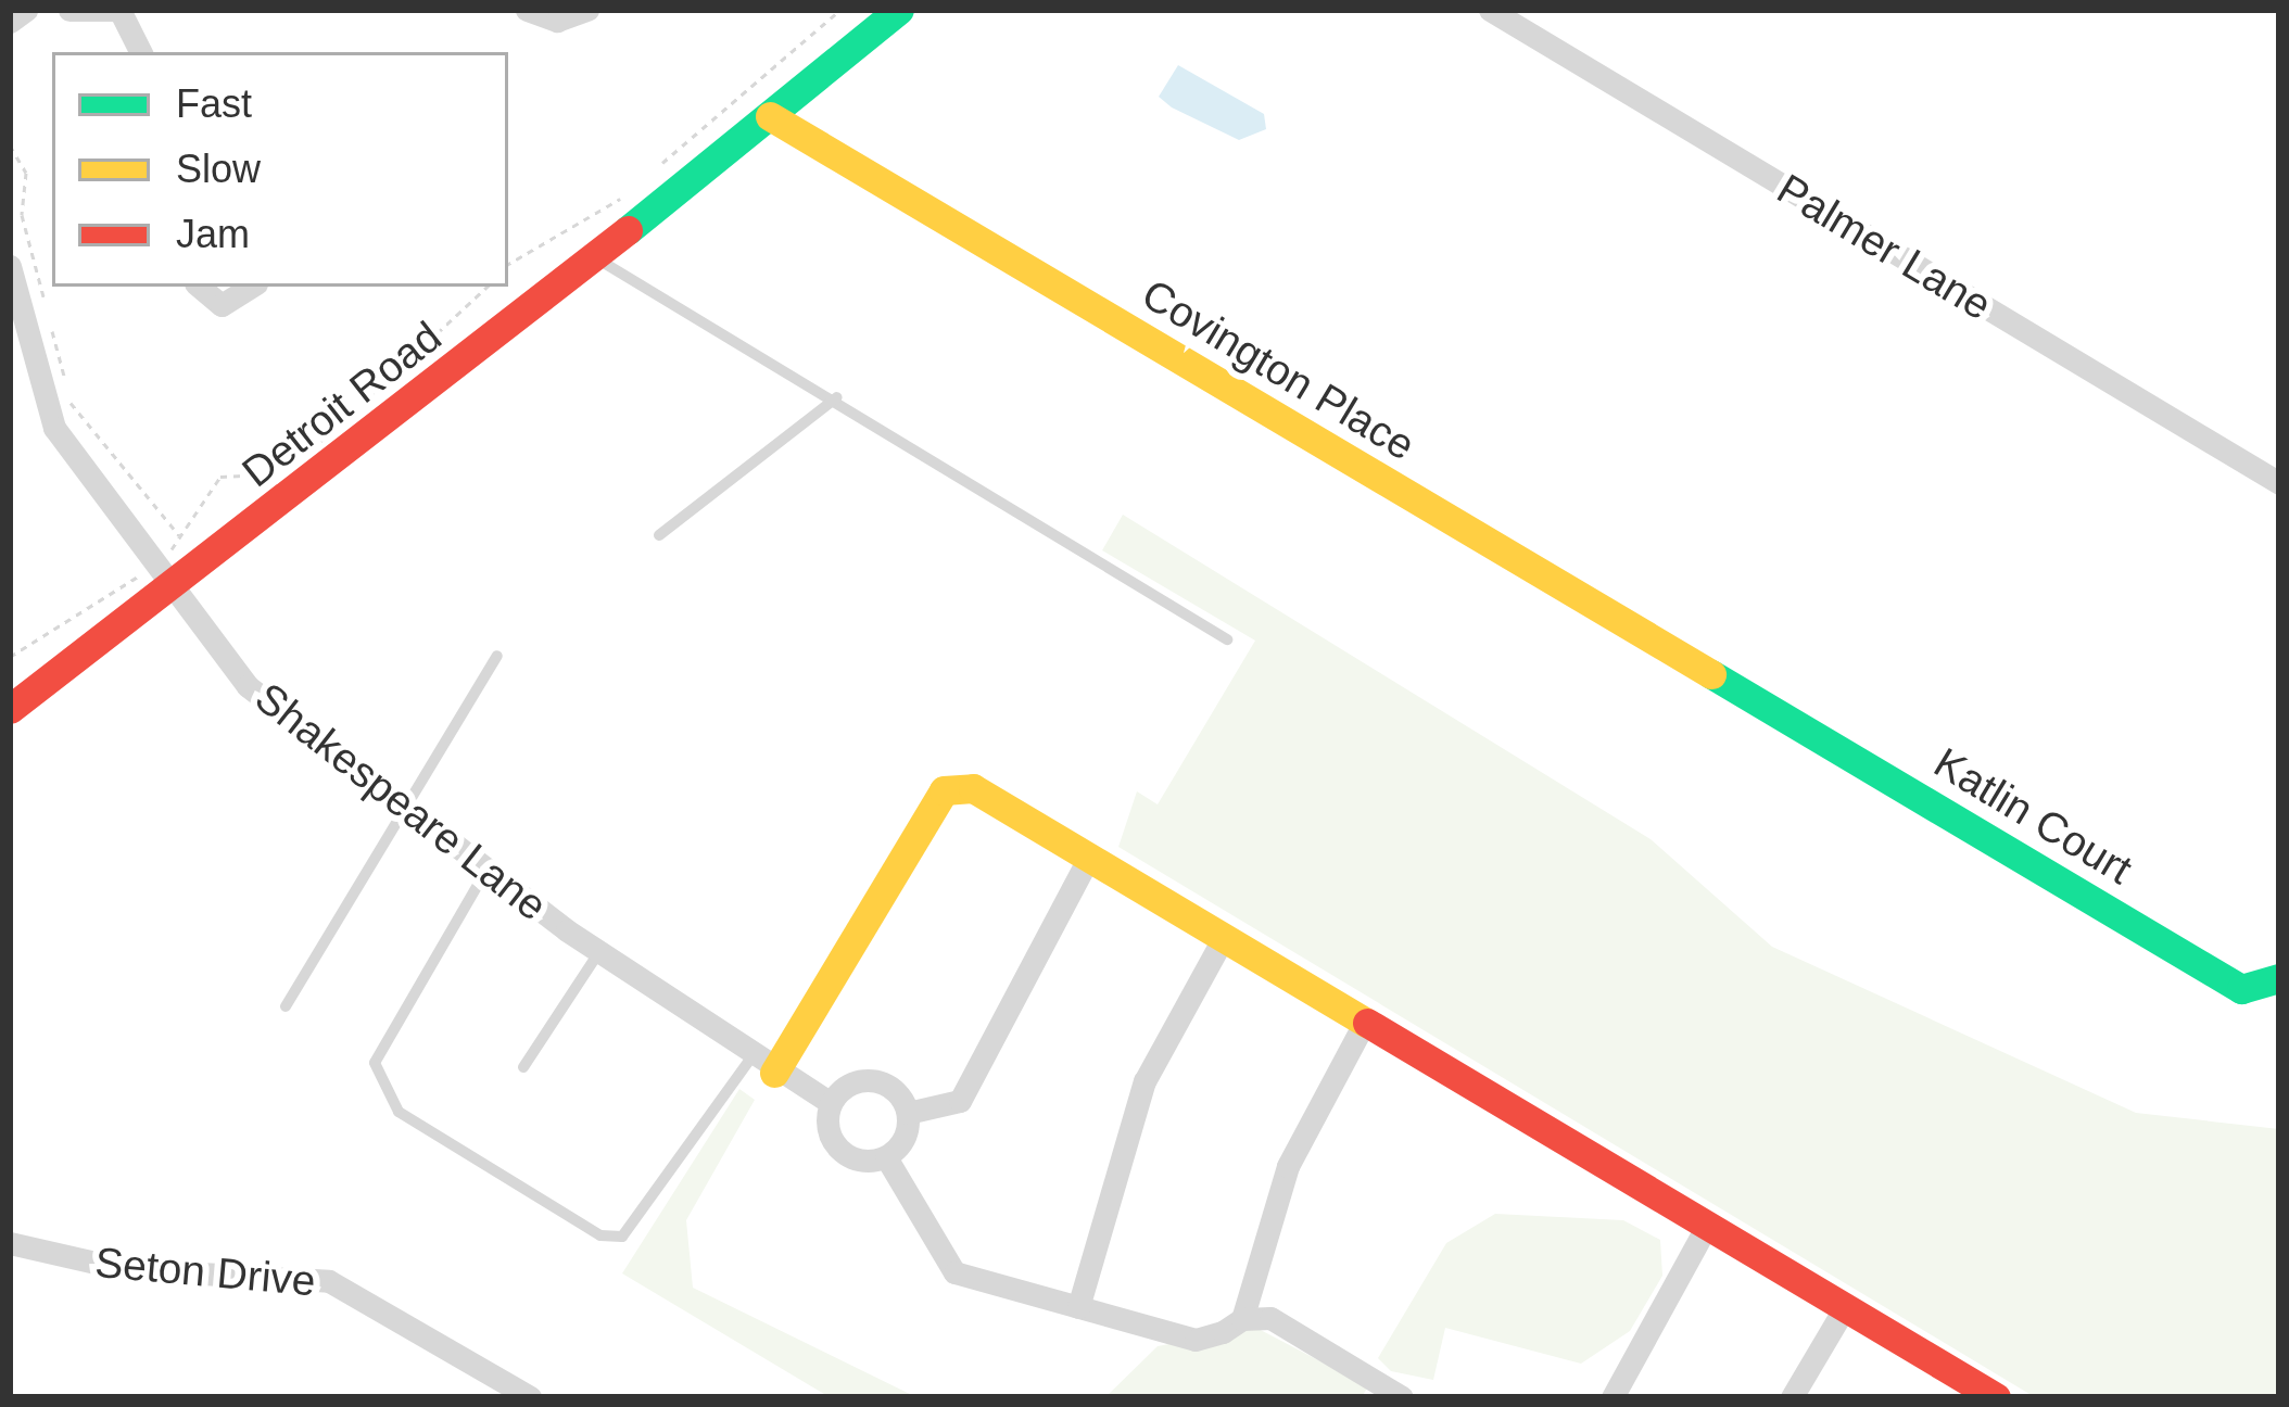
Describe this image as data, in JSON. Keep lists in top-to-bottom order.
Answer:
{
  "streets": {
    "street": [
      "Palmer Lane",
      "Covington Place",
      "Detroit Road",
      "Shakespeare Lane",
      "Katlin Court",
      "Seton Drive"
    ]
  },
  "crossings": [
    ["Covington Place", "Detroit Road"],
    ["Covington Place", "Katlin Court"],
    ["Detroit Road", "Shakespeare Lane"]
  ],
  "legend": ["Fast", "Slow", "Jam"]
}
